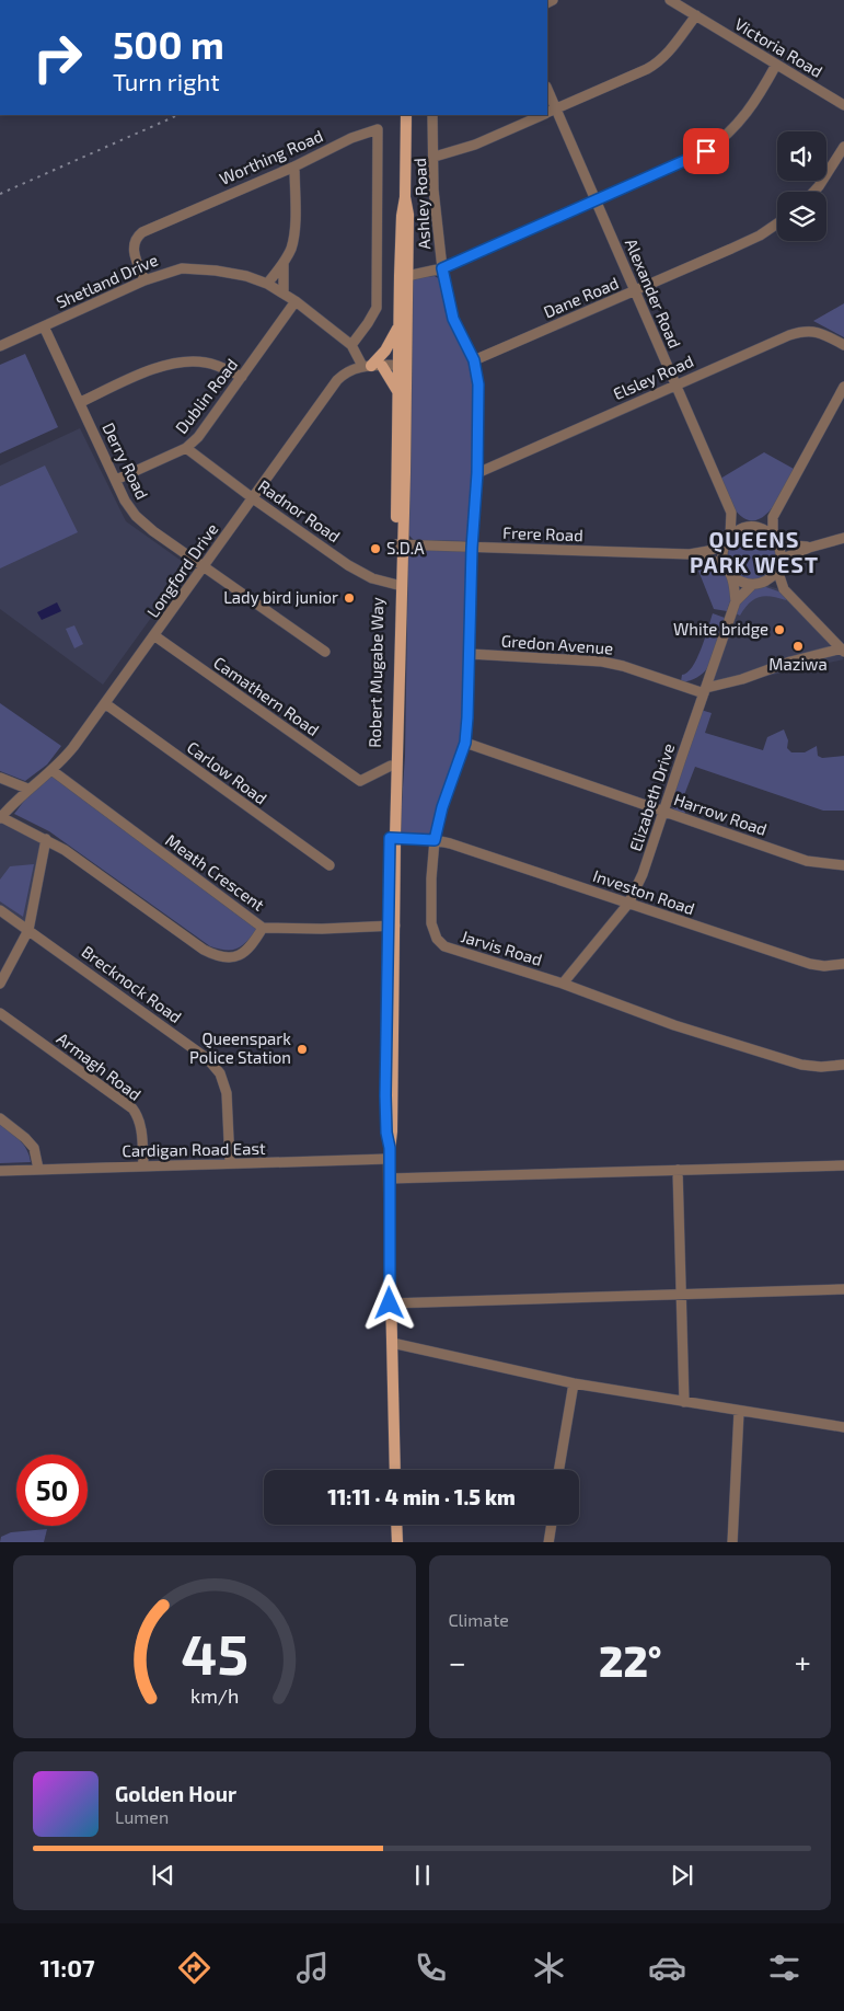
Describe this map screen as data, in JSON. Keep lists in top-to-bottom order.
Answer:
{
  "streets": {
    "main road": ["Robert Mugabe Way"],
    "street": [
      "Victoria Road",
      "Worthing Road",
      "Ashley Road",
      "Shetland Drive",
      "Alexander Road",
      "Dane Road",
      "Elsley Road",
      "Dublin Road",
      "Derry Road",
      "Radnor Road",
      "Frere Road",
      "Longford Drive",
      "Gredon Avenue",
      "Camathern Road",
      "Carlow Road",
      "Elizabeth Drive",
      "Harrow Road",
      "Meath Crescent",
      "Investon Road",
      "Jarvis Road",
      "Brecknock Road",
      "Armagh Road",
      "Cardigan Road East"
    ]
  },
  "crossings": [
    ["Worthing Road", "Shetland Drive"],
    ["Ashley Road", "Dane Road"],
    ["Ashley Road", "Elsley Road"],
    ["Ashley Road", "Frere Road"],
    ["Ashley Road", "Jarvis Road"],
    ["Shetland Drive", "Dublin Road"],
    ["Shetland Drive", "Derry Road"],
    ["Shetland Drive", "Longford Drive"],
    ["Alexander Road", "Dane Road"],
    ["Alexander Road", "Elsley Road"],
    ["Alexander Road", "Frere Road"],
    ["Alexander Road", "Elizabeth Drive"],
    ["Dublin Road", "Derry Road"],
    ["Dublin Road", "Radnor Road"],
    ["Derry Road", "Longford Drive"],
    ["Radnor Road", "Longford Drive"],
    ["Radnor Road", "Robert Mugabe Way"],
    ["Frere Road", "Robert Mugabe Way"],
    ["Frere Road", "Elizabeth Drive"],
    ["Frere Road", "Jarvis Road"],
    ["Longford Drive", "Robert Mugabe Way"],
    ["Longford Drive", "Camathern Road"],
    ["Longford Drive", "Carlow Road"],
    ["Longford Drive", "Meath Crescent"],
    ["Gredon Avenue", "Elizabeth Drive"],
    ["Gredon Avenue", "Jarvis Road"],
    ["Robert Mugabe Way", "Camathern Road"],
    ["Robert Mugabe Way", "Investon Road"],
    ["Robert Mugabe Way", "Cardigan Road East"],
    ["Elizabeth Drive", "Harrow Road"],
    ["Elizabeth Drive", "Investon Road"],
    ["Elizabeth Drive", "Jarvis Road"],
    ["Harrow Road", "Jarvis Road"],
    ["Investon Road", "Jarvis Road"],
    ["Brecknock Road", "Cardigan Road East"],
    ["Armagh Road", "Cardigan Road East"]
  ],
  "districts": ["QUEENS PARK WEST"],
  "places": [
    "S.D.A",
    "Lady bird junior",
    "White bridge",
    "Maziwa",
    "Queenspark Police Station"
  ],
  "page": {
    "turn": ["500 m", "Turn right"],
    "limit": "50",
    "trip": "11:11 · 4 min · 1.5 km",
    "tile": "Climate",
    "heat": ["−", "22°", "+"],
    "song": ["Golden Hour", "Lumen"],
    "tabs": "11:07",
    "gauge": ["45", "km/h"]
  }
}
